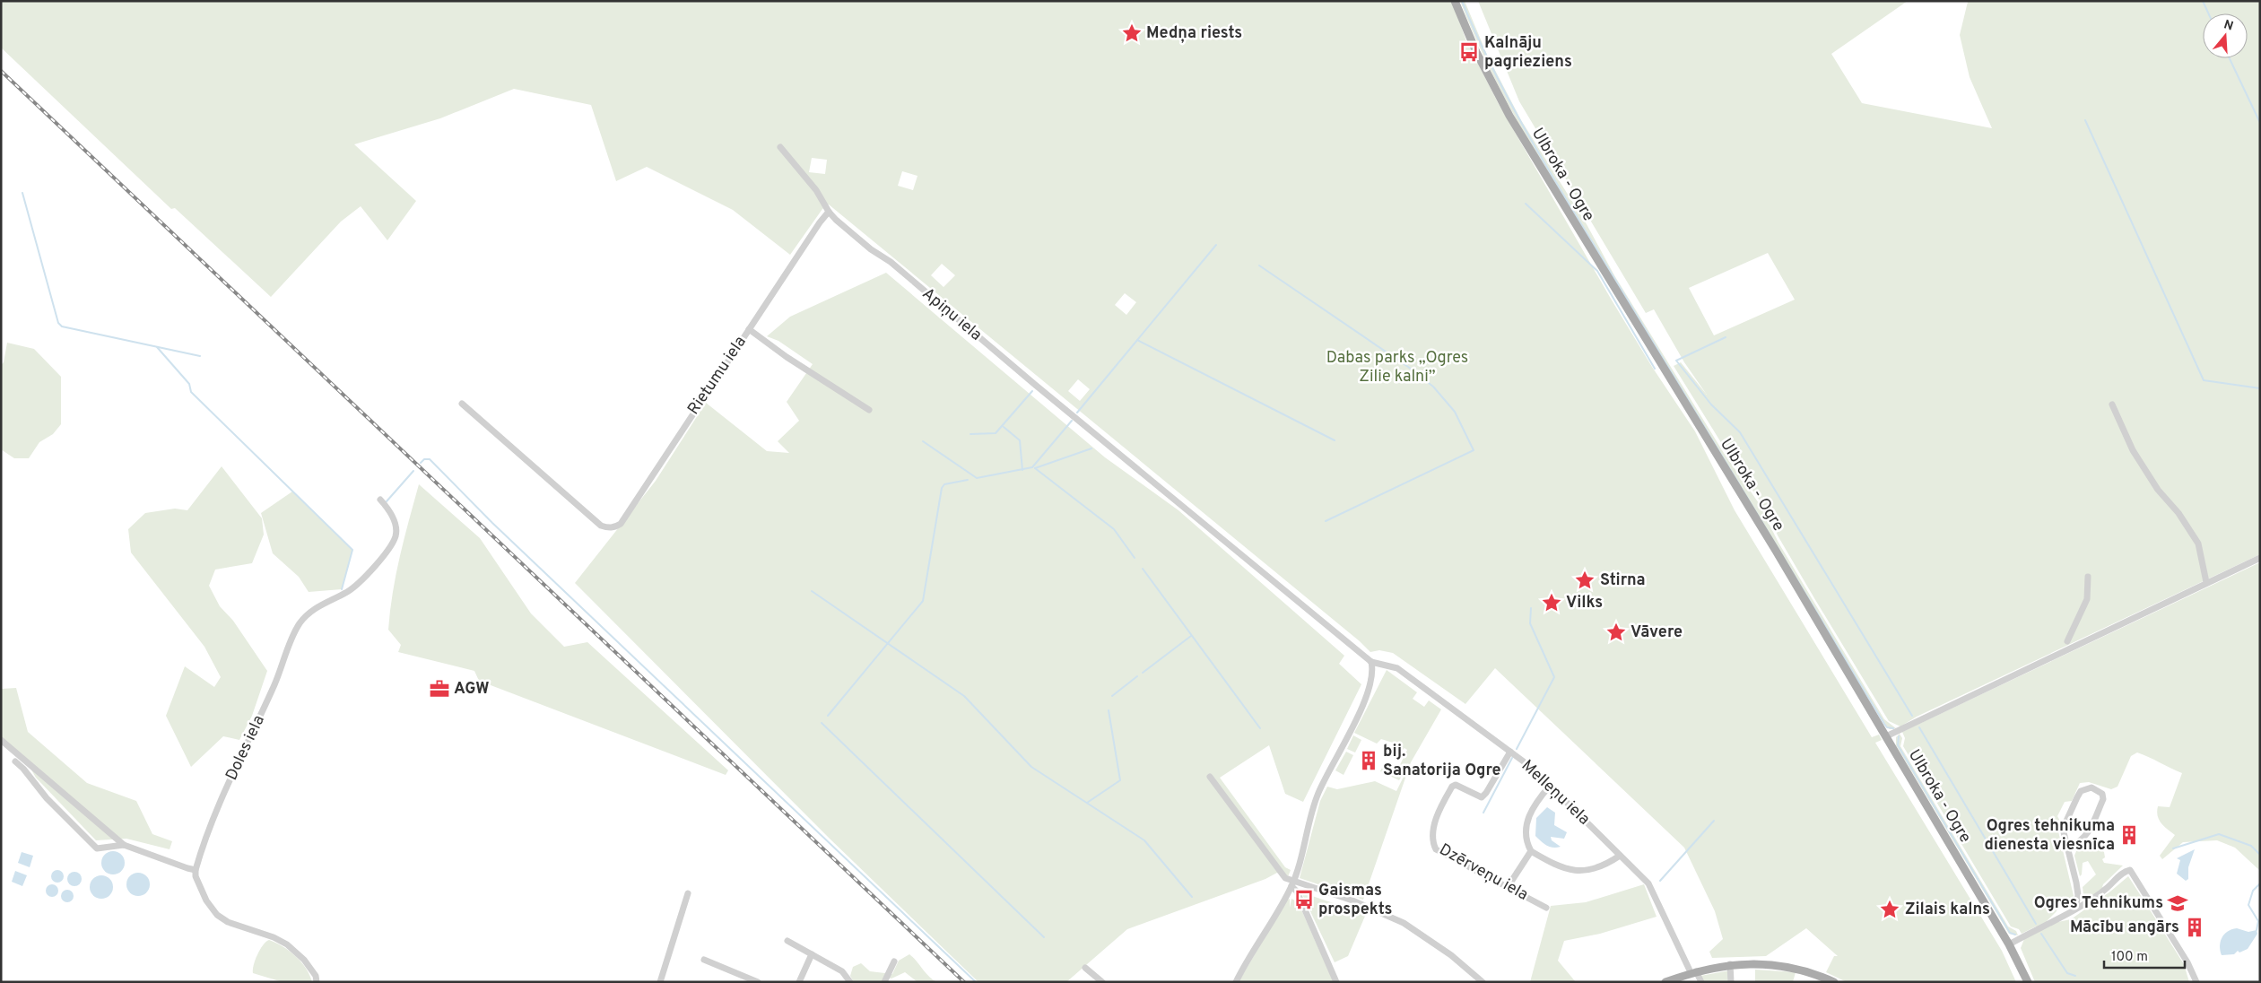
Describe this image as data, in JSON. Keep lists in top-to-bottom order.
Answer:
{
  "streets": {
    "main road": ["Ulbroka - Ogre"],
    "street": [
      "Apiņu iela",
      "Rietumu iela",
      "Doles iela",
      "Melleņu iela",
      "Dzērveņu iela"
    ]
  },
  "crossings": [
    ["Apiņu iela", "Rietumu iela"],
    ["Apiņu iela", "Melleņu iela"],
    ["Melleņu iela", "Dzērveņu iela"]
  ],
  "parks": ["Dabas parks „Ogres Zilie kalni”"],
  "places": {
    "place": [
      "Medņa riests",
      "Stirna",
      "Vilks",
      "Vāvere",
      "Zilais kalns"
    ],
    "bus stop": ["Kalnāju pagrieziens", "Gaismas prospekts"],
    "office": ["AGW"],
    "building": ["bij. Sanatorija Ogre", "Ogres tehnikuma dienesta viesnīca", "Mācību angārs"],
    "school or university": ["Ogres Tehnikums"]
  },
  "scale_bar": "100 m",
  "north": "top"
}
